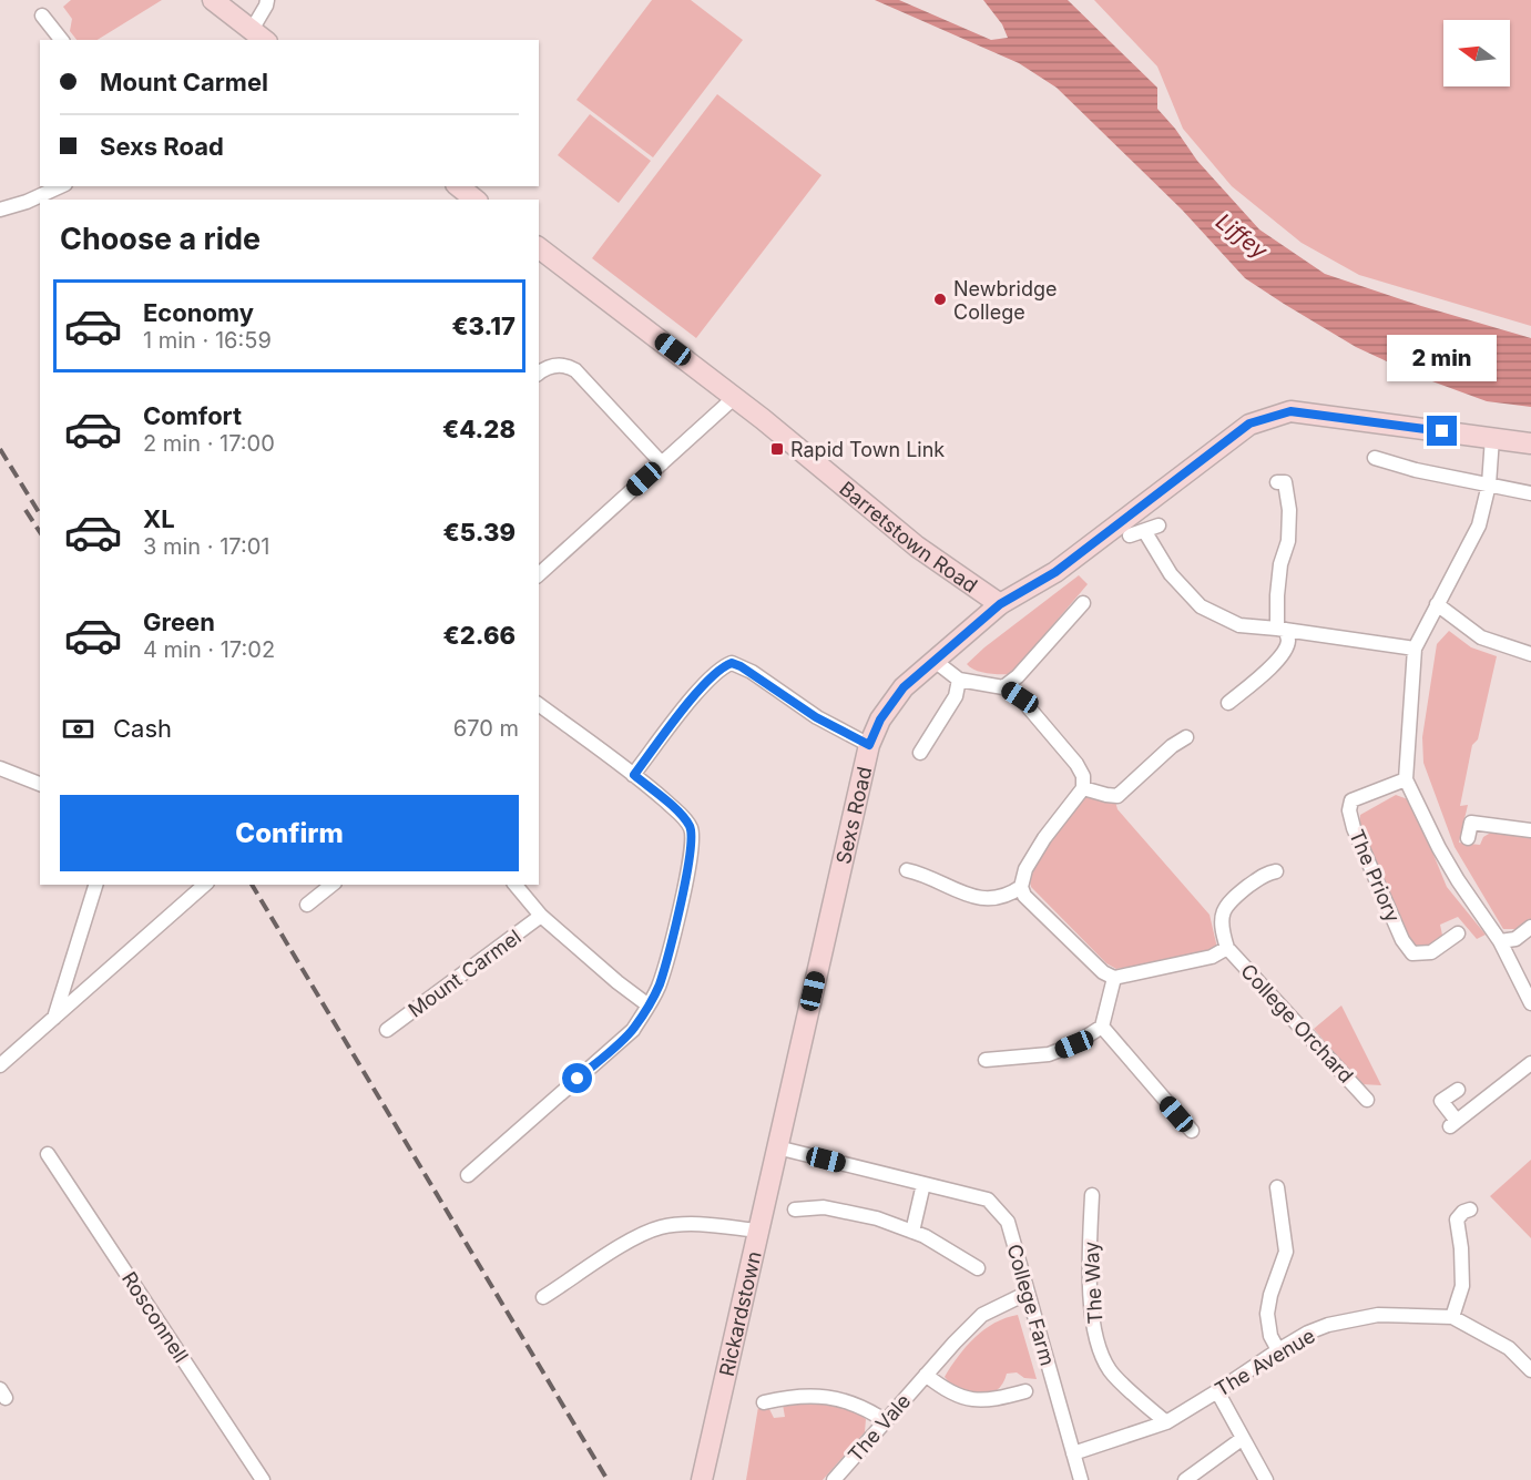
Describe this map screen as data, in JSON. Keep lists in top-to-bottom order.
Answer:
{
  "streets": {
    "street": [
      "Barretstown Road",
      "Sexs Road",
      "The Priory",
      "Mount Carmel",
      "College Orchard",
      "The Way",
      "College Farm",
      "Rickardstown",
      "Rosconnell",
      "The Avenue",
      "The Vale"
    ]
  },
  "crossings": [
    ["Barretstown Road", "Sexs Road"],
    ["Sexs Road", "College Farm"],
    ["Sexs Road", "Rickardstown"],
    ["The Way", "The Avenue"],
    ["College Farm", "Rickardstown"],
    ["College Farm", "The Avenue"],
    ["College Farm", "The Vale"]
  ],
  "water": ["Liffey"],
  "places": {
    "other": ["Newbridge College"],
    "transit": ["Rapid Town Link"]
  },
  "north": "left",
  "page": {
    "banner": ["Mount Carmel", "Sexs Road"],
    "heading": "Choose a ride",
    "list": [
      {
        "name": "Economy",
        "note": "1 min · 16:59",
        "value": "€3.17"
      },
      {
        "name": "Comfort",
        "note": "2 min · 17:00",
        "value": "€4.28"
      },
      {
        "name": "XL",
        "note": "3 min · 17:01",
        "value": "€5.39"
      },
      {
        "name": "Green",
        "note": "4 min · 17:02",
        "value": "€2.66"
      }
    ],
    "bubble": "2 min",
    "pay": ["Cash", "670 m"],
    "buttons": "Confirm"
  }
}
